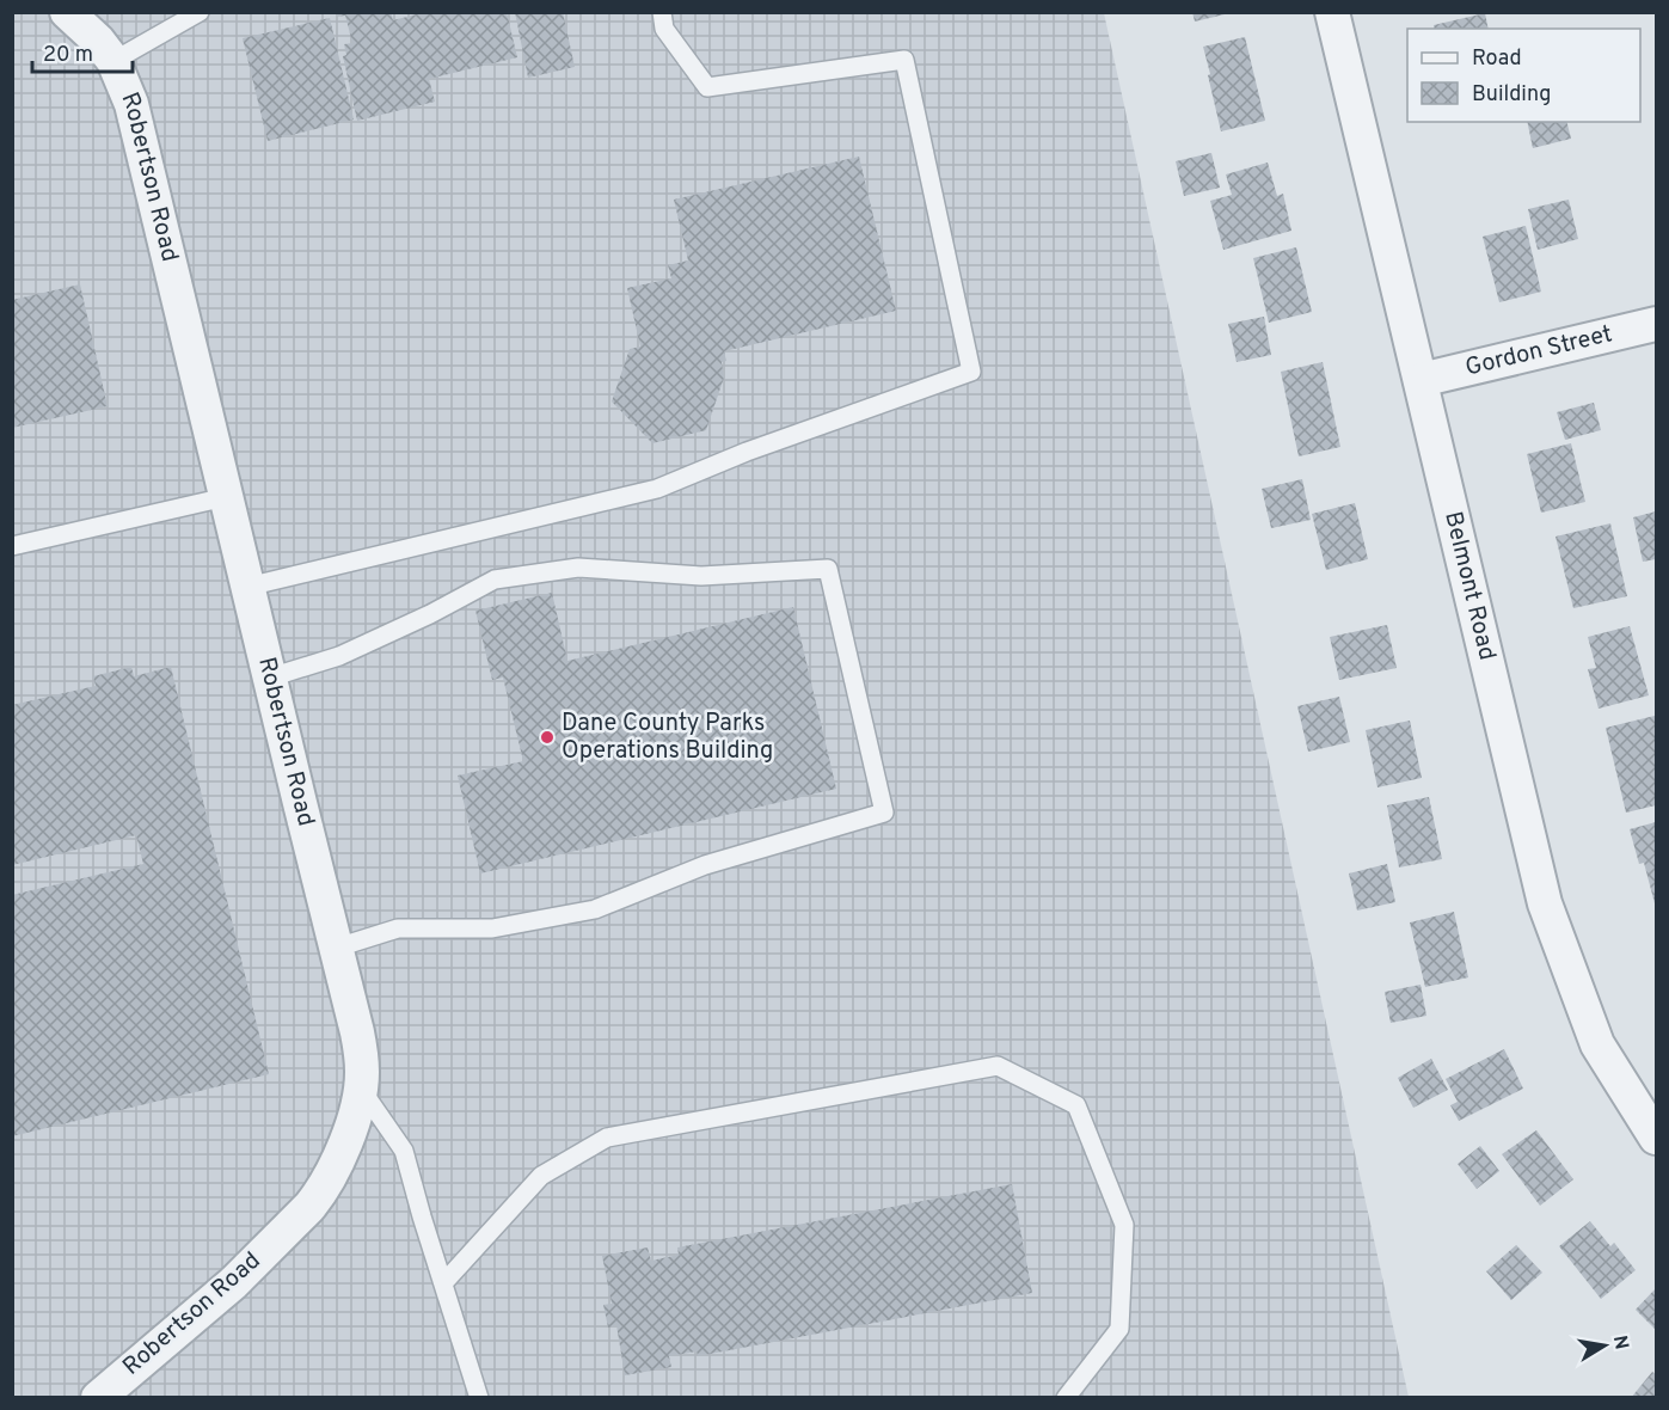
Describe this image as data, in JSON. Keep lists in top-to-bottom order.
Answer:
{
  "streets": {
    "street": ["Robertson Road", "Gordon Street", "Belmont Road"]
  },
  "crossings": [
    ["Gordon Street", "Belmont Road"]
  ],
  "places": ["Dane County Parks Operations Building"],
  "legend": ["Road", "Building"],
  "scale_bar": "20 m",
  "north": "right"
}
